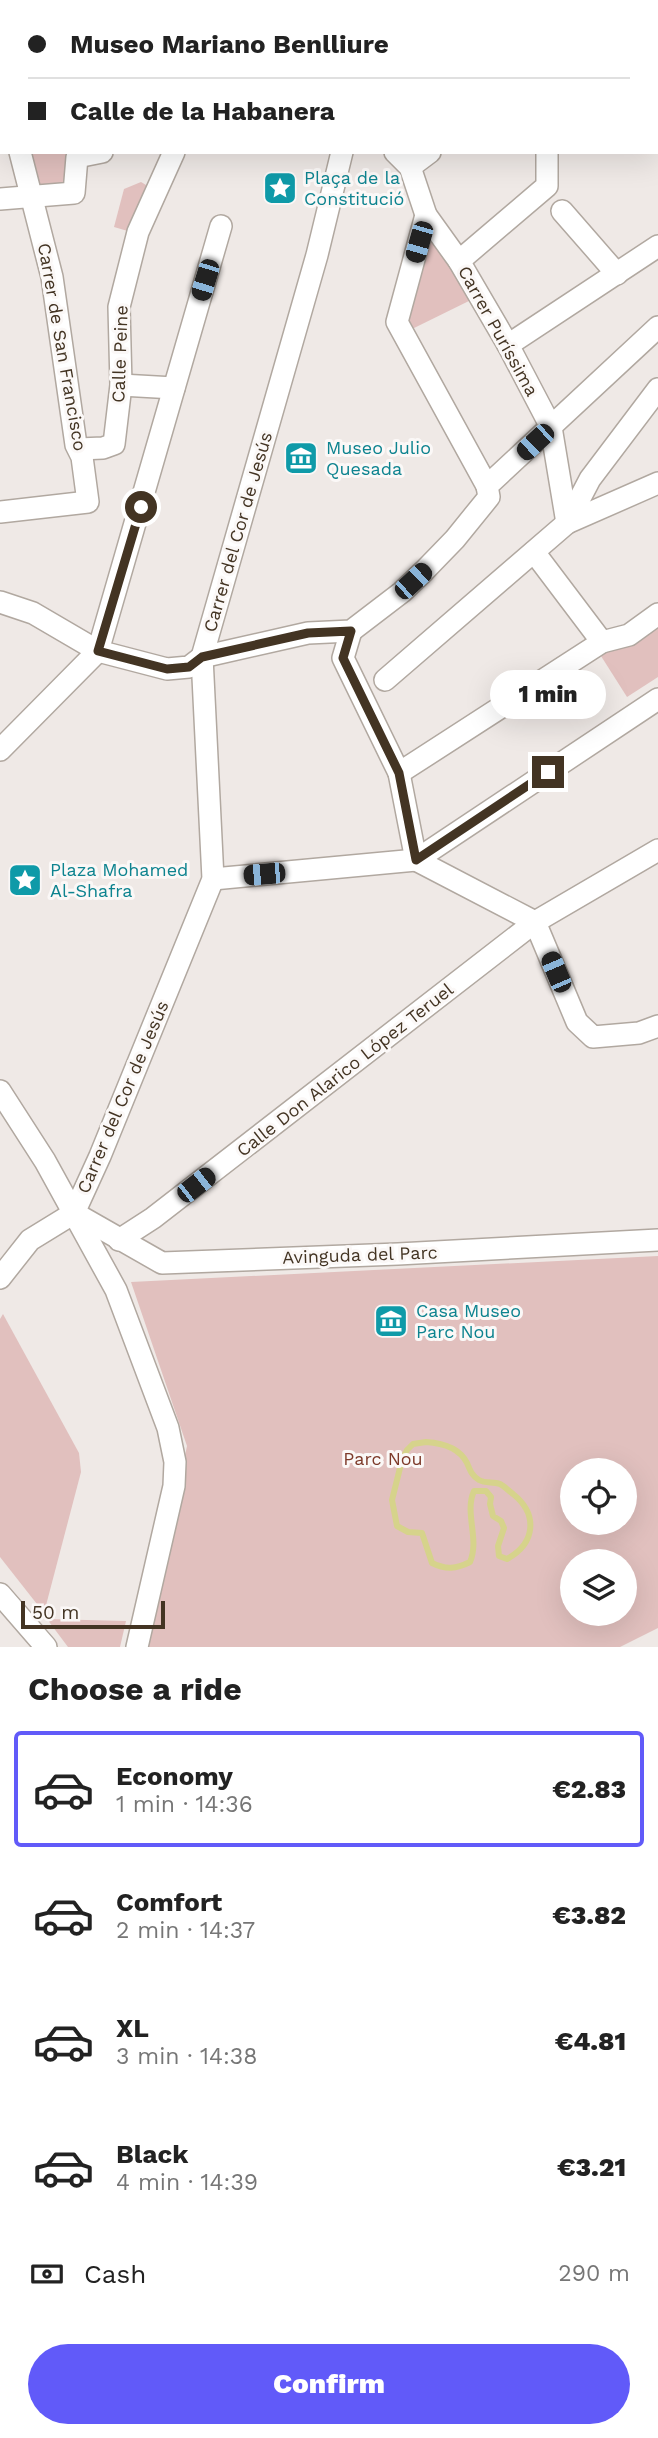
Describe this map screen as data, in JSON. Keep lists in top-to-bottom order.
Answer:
{
  "streets": {
    "street": [
      "Carrer Puríssima",
      "Carrer de San Francisco",
      "Calle Peine",
      "Carrer del Cor de Jesús",
      "Calle Don Alarico López Teruel",
      "Avinguda del Parc"
    ]
  },
  "crossings": [
    ["Carrer de San Francisco", "Calle Peine"],
    ["Carrer del Cor de Jesús", "Avinguda del Parc"],
    ["Calle Don Alarico López Teruel", "Avinguda del Parc"]
  ],
  "parks": ["Parc Nou"],
  "places": {
    "place": ["Plaça de la Constitució", "Plaza Mohamed Al-Shafra"],
    "museum": ["Museo Julio Quesada", "Casa Museo Parc Nou"]
  },
  "scale_bar": "50 m",
  "page": {
    "banner": ["Museo Mariano Benlliure", "Calle de la Habanera"],
    "bubble": "1 min",
    "scale": "50 m",
    "heading": "Choose a ride",
    "list": [
      {
        "name": "Economy",
        "note": "1 min · 14:36",
        "value": "€2.83"
      },
      {
        "name": "Comfort",
        "note": "2 min · 14:37",
        "value": "€3.82"
      },
      {
        "name": "XL",
        "note": "3 min · 14:38",
        "value": "€4.81"
      },
      {
        "name": "Black",
        "note": "4 min · 14:39",
        "value": "€3.21"
      }
    ],
    "pay": ["Cash", "290 m"],
    "buttons": "Confirm"
  }
}
